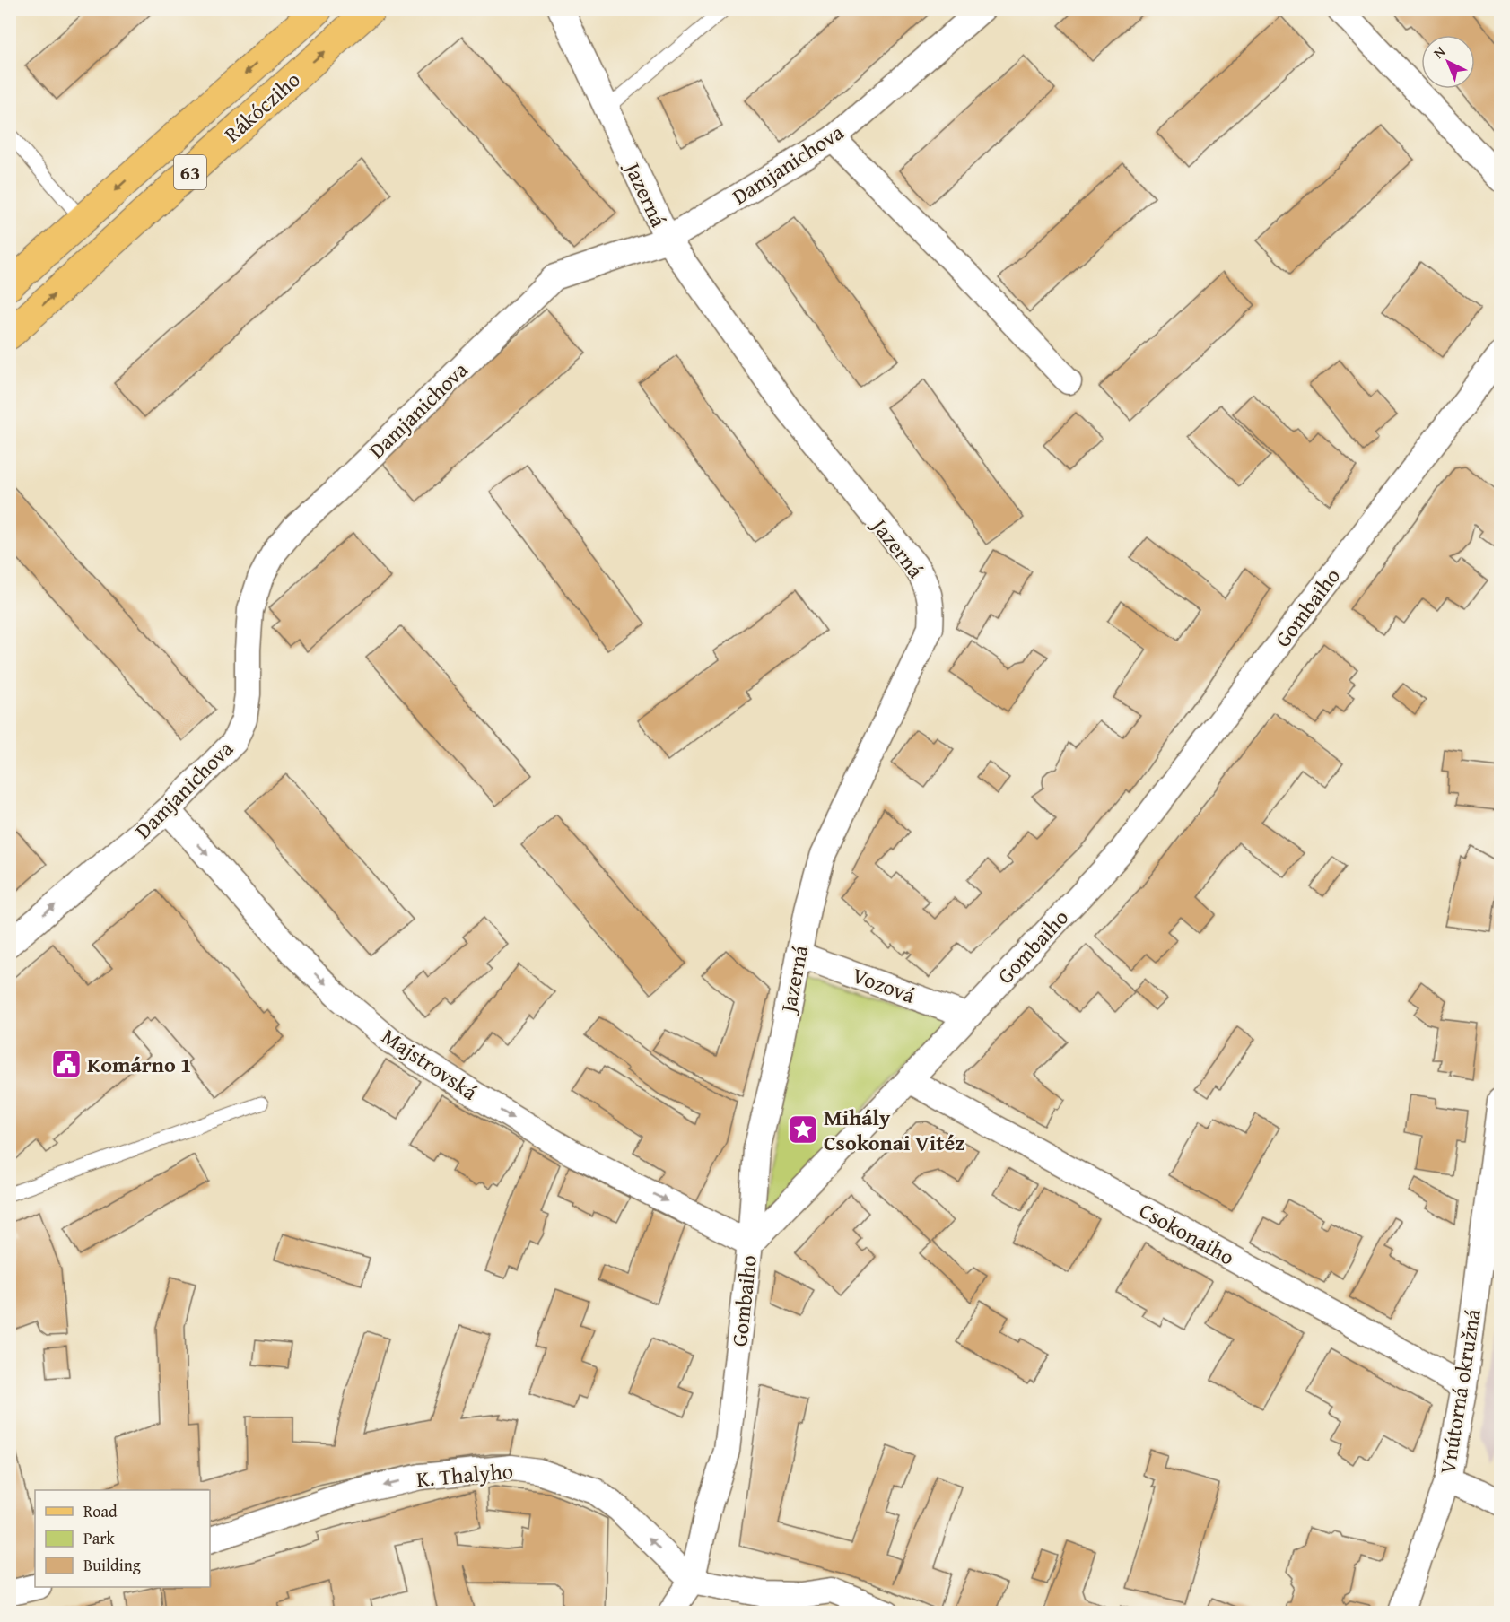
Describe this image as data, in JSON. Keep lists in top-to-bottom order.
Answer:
{
  "streets": {
    "main road": ["Rákócziho", "63"],
    "street": [
      "Damjanichova",
      "Jazerná",
      "Gombaiho",
      "Vozová",
      "Majstrovská",
      "Csokonaiho",
      "Vnútorná okružná",
      "K. Thalyho"
    ]
  },
  "crossings": [
    ["Damjanichova", "Jazerná"],
    ["Damjanichova", "Majstrovská"],
    ["Jazerná", "Gombaiho"],
    ["Jazerná", "Vozová"],
    ["Jazerná", "Majstrovská"],
    ["Gombaiho", "Vozová"],
    ["Gombaiho", "Majstrovská"],
    ["Gombaiho", "Csokonaiho"],
    ["Gombaiho", "K. Thalyho"],
    ["Csokonaiho", "Vnútorná okružná"]
  ],
  "one_way": ["Majstrovská", "K. Thalyho"],
  "places": {
    "public building": ["Komárno 1"],
    "place": ["Mihály Csokonai Vitéz"]
  },
  "legend": ["Road", "Park", "Building"],
  "north": "top left"
}
